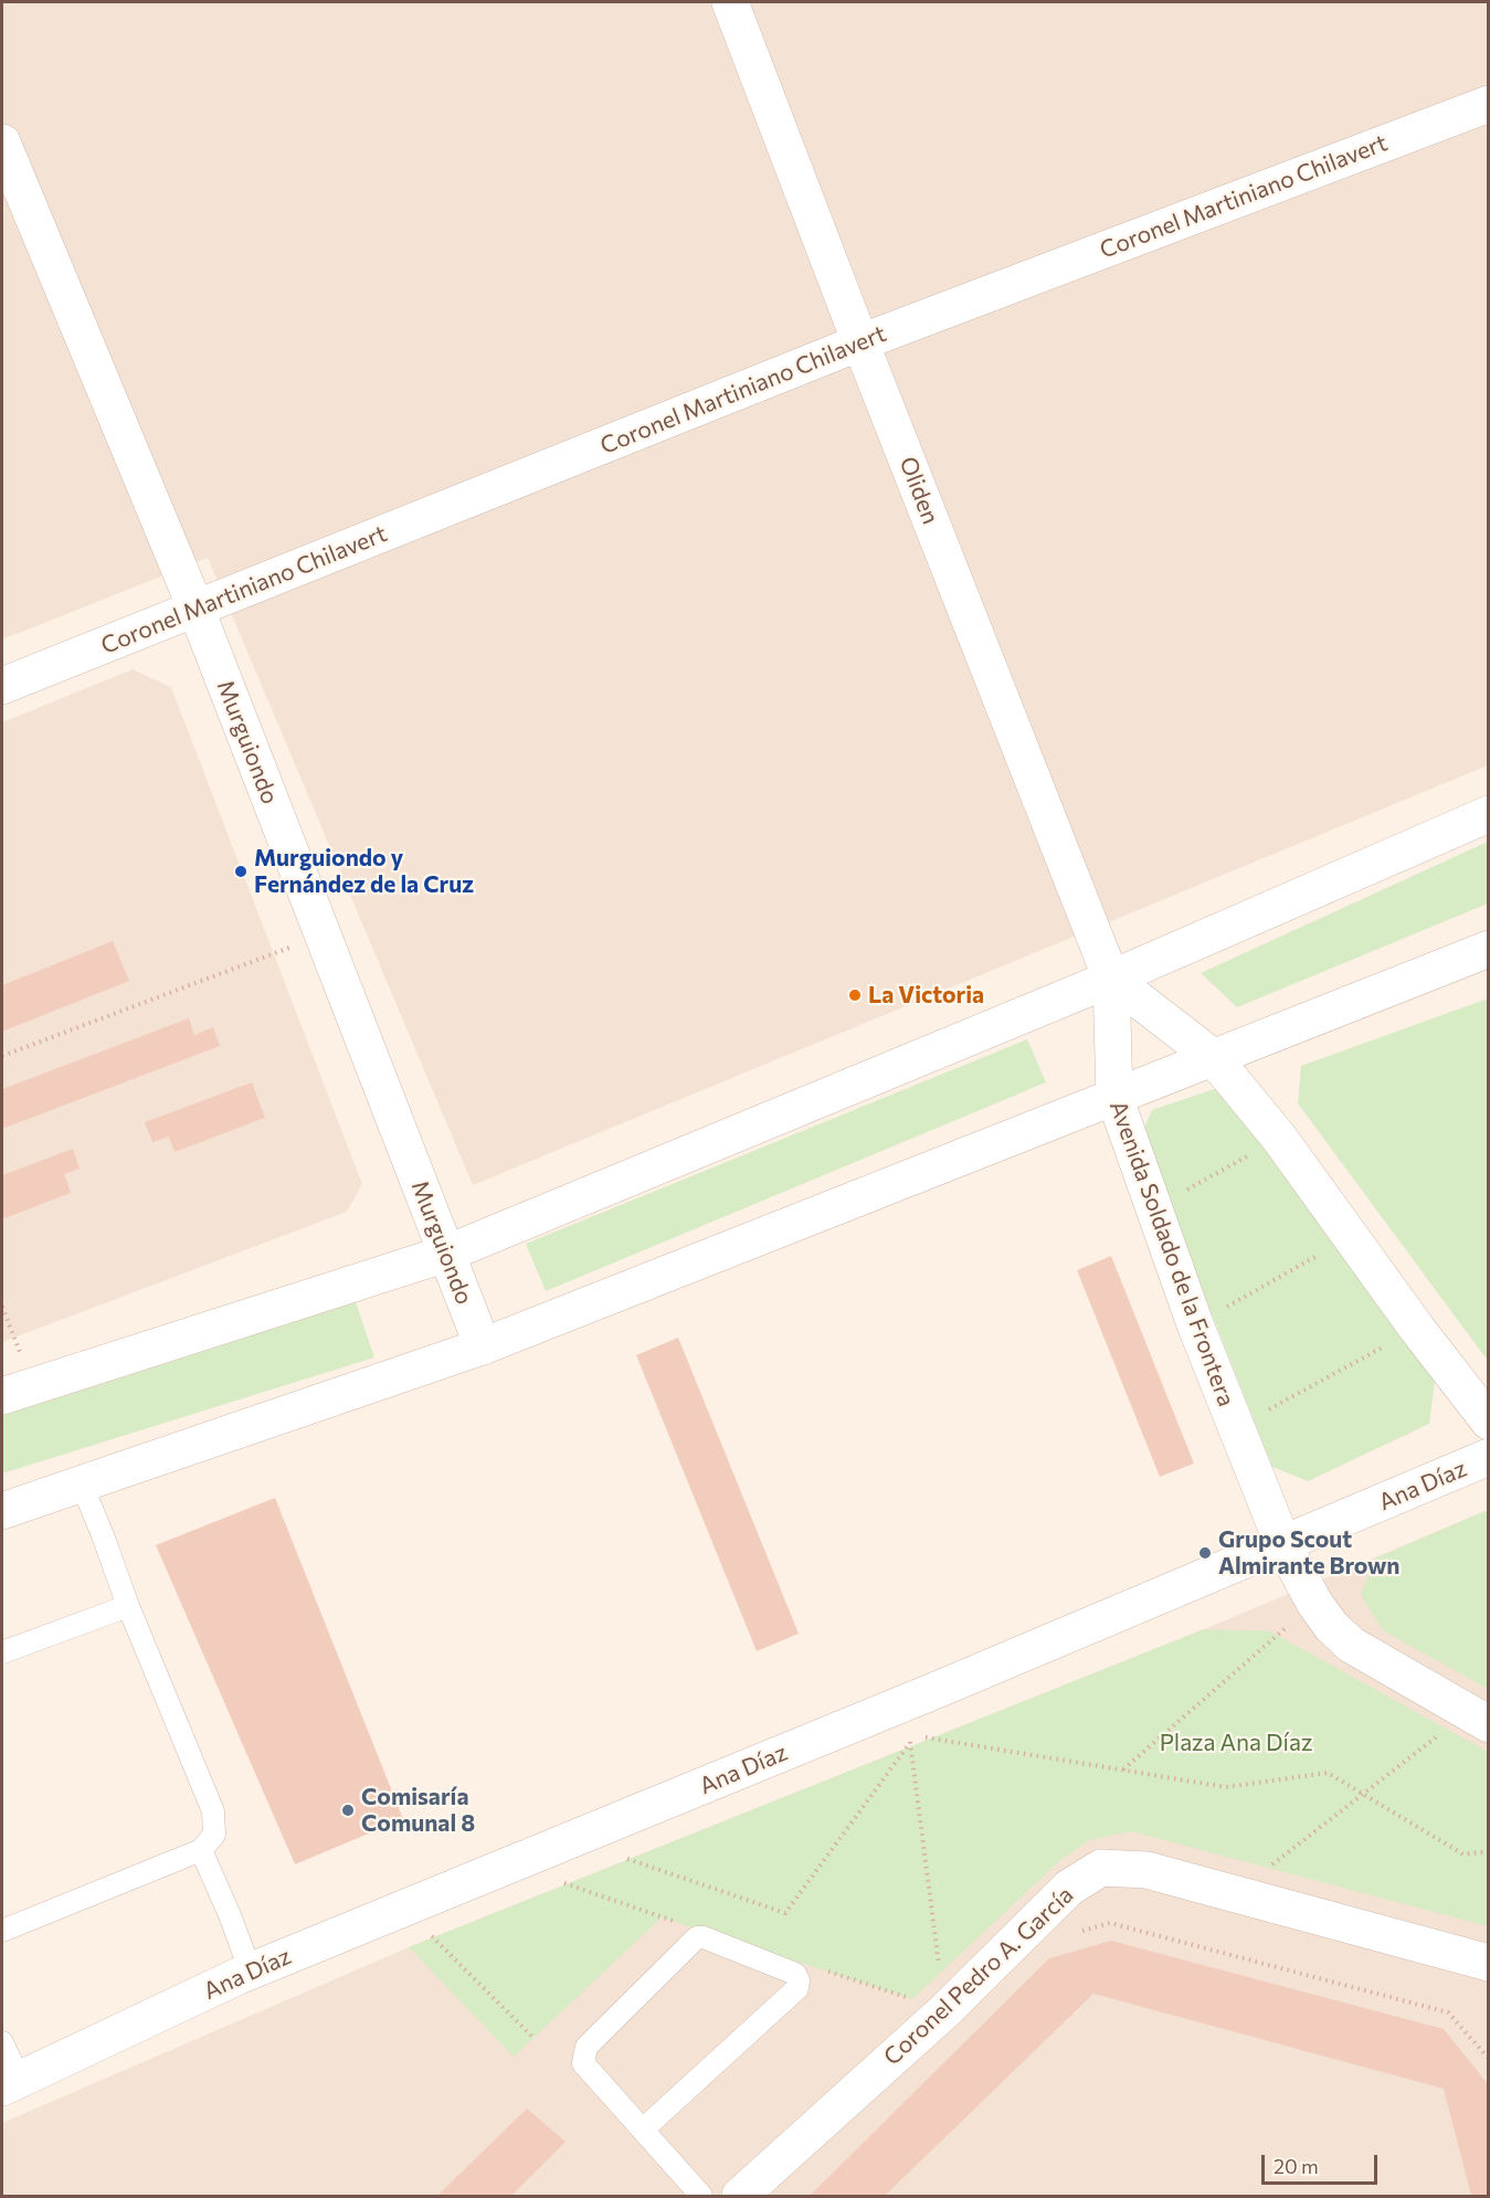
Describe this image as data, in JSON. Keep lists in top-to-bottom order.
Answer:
{
  "streets": {
    "street": [
      "Coronel Martiniano Chilavert",
      "Oliden",
      "Murguiondo",
      "Avenida Soldado de la Frontera",
      "Ana Díaz",
      "Coronel Pedro A. García"
    ]
  },
  "crossings": [
    ["Coronel Martiniano Chilavert", "Oliden"],
    ["Coronel Martiniano Chilavert", "Murguiondo"],
    ["Oliden", "Avenida Soldado de la Frontera"],
    ["Avenida Soldado de la Frontera", "Ana Díaz"]
  ],
  "parks": ["Plaza Ana Díaz"],
  "places": [
    "Murguiondo y Fernández de la Cruz",
    "La Victoria",
    "Grupo Scout Almirante Brown",
    "Comisaría Comunal 8"
  ],
  "scale_bar": "20 m"
}
